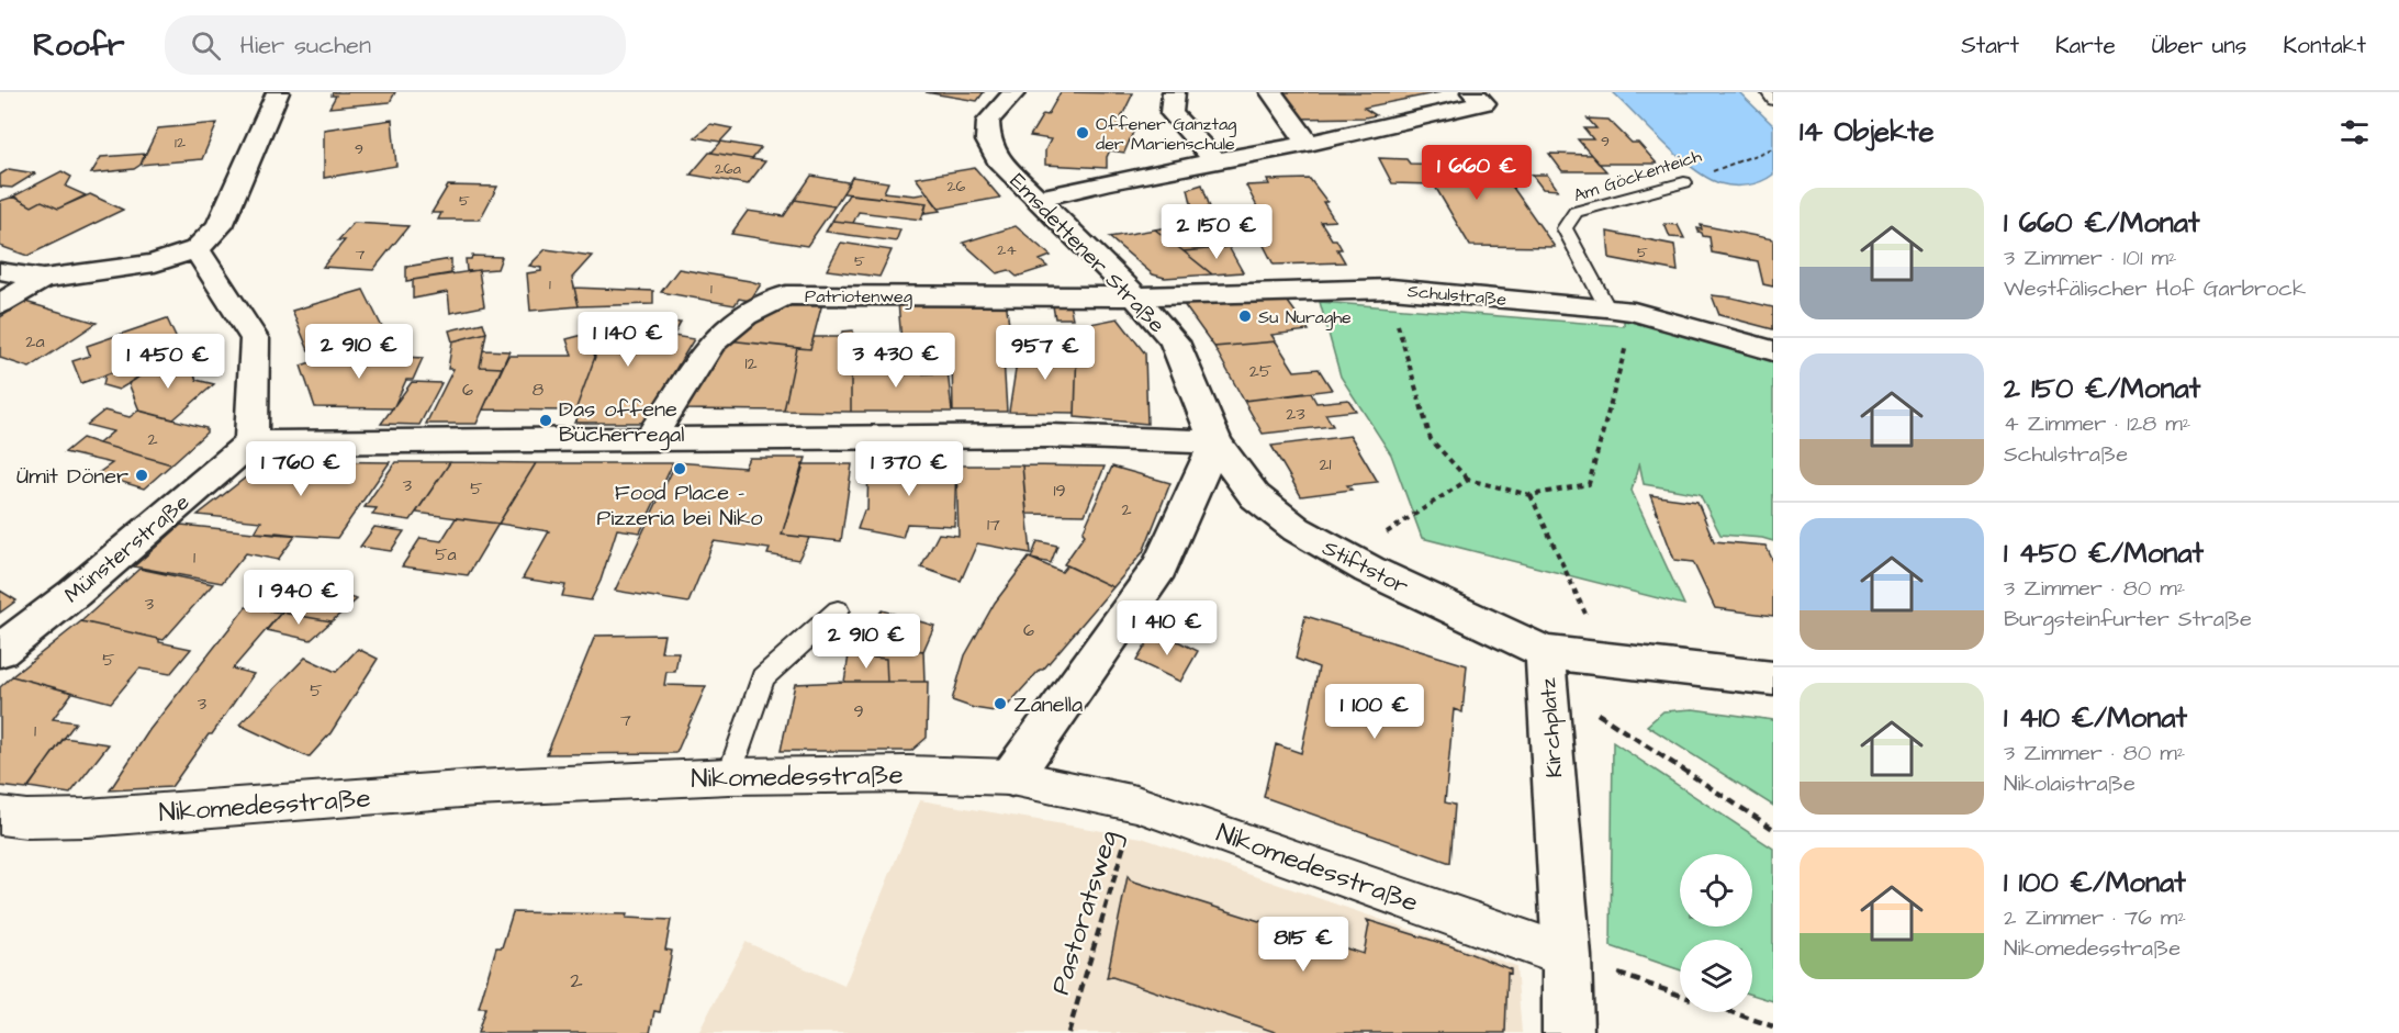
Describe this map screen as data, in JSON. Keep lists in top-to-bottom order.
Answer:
{
  "streets": {
    "street": [
      "Emsdettener Straße",
      "Schulstraße",
      "Patriotenweg",
      "Münsterstraße",
      "Stiftstor",
      "Kirchplatz",
      "Nikomedesstraße"
    ],
    "lane": ["Am Göckenteich"],
    "path": ["Pastoratsweg"]
  },
  "crossings": [
    ["Am Göckenteich", "Schulstraße"],
    ["Emsdettener Straße", "Schulstraße"],
    ["Emsdettener Straße", "Patriotenweg"],
    ["Emsdettener Straße", "Stiftstor"],
    ["Schulstraße", "Patriotenweg"],
    ["Stiftstor", "Kirchplatz"],
    ["Kirchplatz", "Nikomedesstraße"],
    ["Nikomedesstraße", "Pastoratsweg"]
  ],
  "places": [
    "Offener Ganztag der Marienschule",
    "Su Nuraghe",
    "Das offene Bücherregal",
    "Food Place - Pizzeria bei Niko",
    "Ümit Döner",
    "Zanella"
  ],
  "house_numbers": [
    "9",
    "12",
    "9",
    "26a",
    "26",
    "5",
    "24",
    "5",
    "7",
    "5",
    "1",
    "1",
    "2a",
    "12",
    "25",
    "6",
    "8",
    "23",
    "2",
    "21",
    "3",
    "5",
    "19",
    "2",
    "17",
    "5a",
    "1",
    "3",
    "6",
    "5",
    "5",
    "3",
    "9",
    "7",
    "1",
    "2"
  ],
  "page": {
    "header": "Roofr",
    "search": "Hier suchen",
    "nav": [
      "Start",
      "Karte",
      "Über uns",
      "Kontakt"
    ],
    "heading": "14 Objekte",
    "price": [
      "1 660 €",
      "2 150 €",
      "1 140 €",
      "2 910 €",
      "957 €",
      "3 430 €",
      "1 450 €",
      "1 760 €",
      "1 370 €",
      "1 940 €",
      "1 410 €",
      "2 910 €",
      "1 100 €",
      "815 €"
    ],
    "list": [
      {
        "name": "1 660 €/Monat",
        "note": "3 Zimmer · 101 m² · Westfälischer Hof Garbrock"
      },
      {
        "name": "2 150 €/Monat",
        "note": "4 Zimmer · 128 m² · Schulstraße"
      },
      {
        "name": "1 450 €/Monat",
        "note": "3 Zimmer · 80 m² · Burgsteinfurter Straße"
      },
      {
        "name": "1 410 €/Monat",
        "note": "3 Zimmer · 80 m² · Nikolaistraße"
      },
      {
        "name": "1 100 €/Monat",
        "note": "2 Zimmer · 76 m² · Nikomedesstraße"
      }
    ]
  }
}
